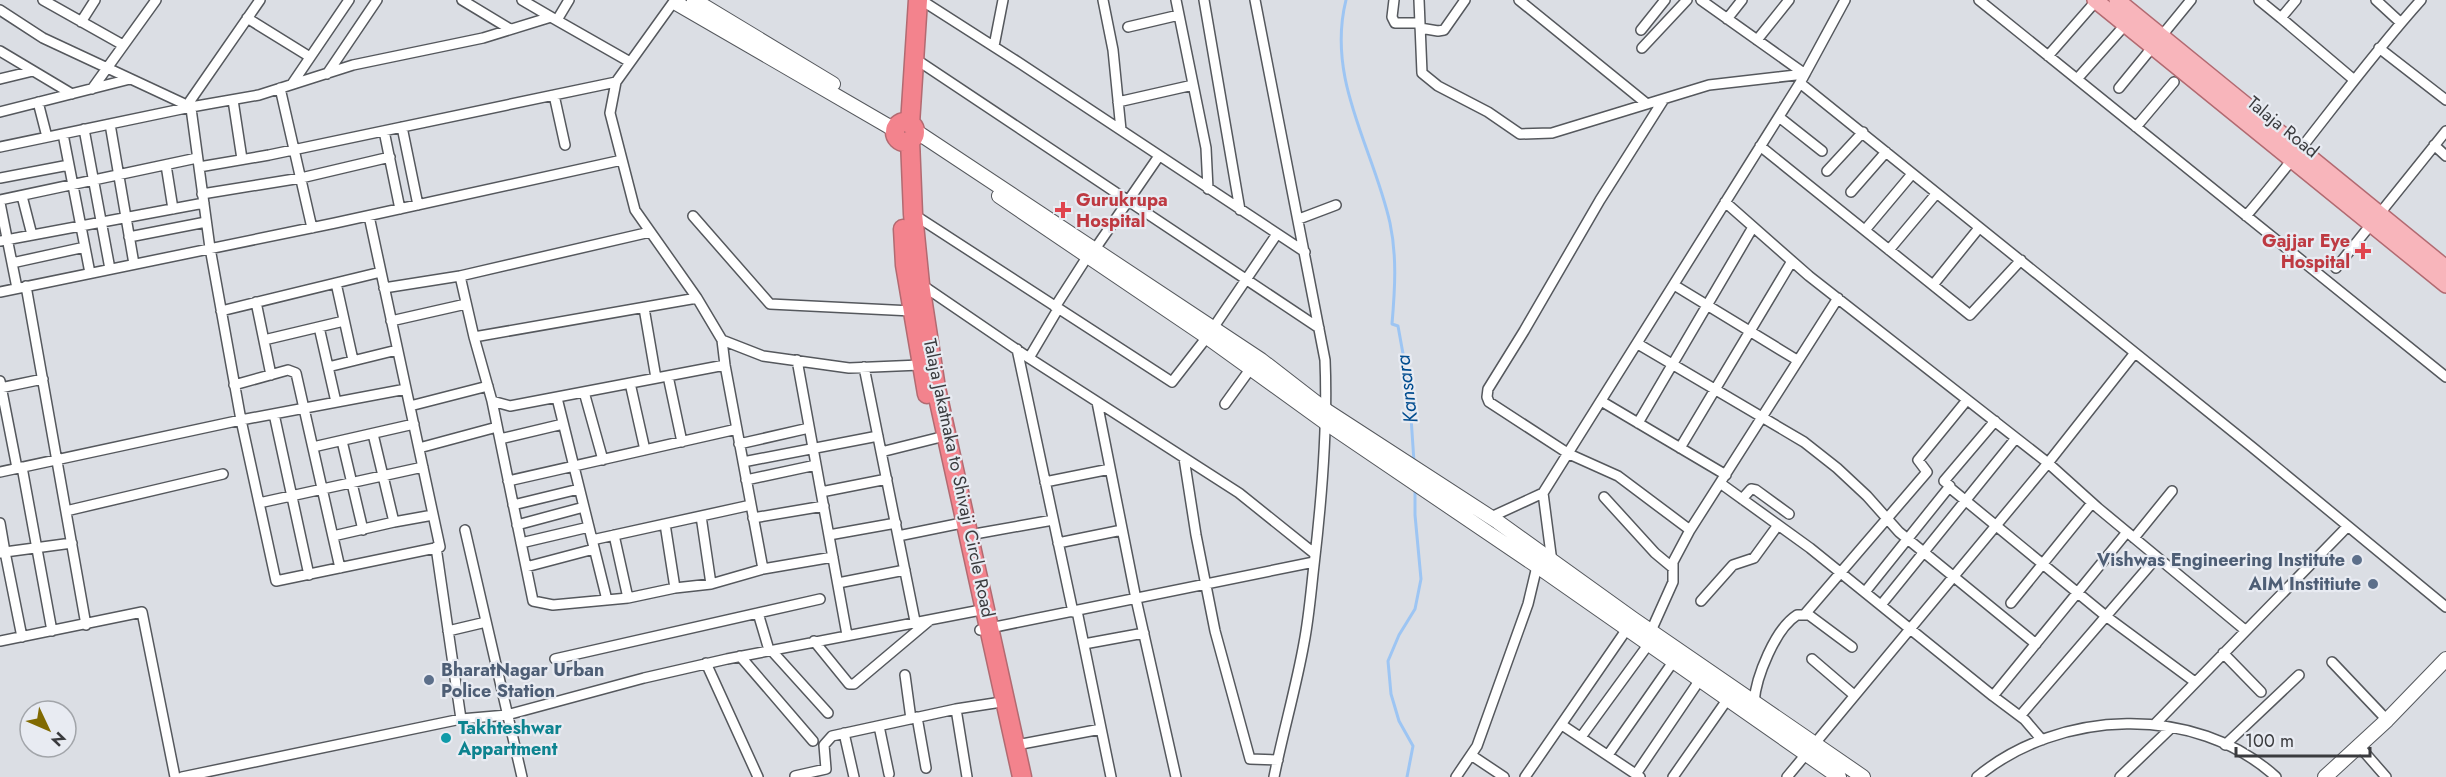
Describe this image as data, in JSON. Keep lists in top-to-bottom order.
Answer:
{
  "streets": {
    "highway": ["Talaja Jakatnaka to Shivaji Circle Road"],
    "main road": ["Talaja Road"]
  },
  "water": ["Kansara"],
  "places": {
    "health": ["Gurukrupa Hospital", "Gajjar Eye Hospital"],
    "other": [
      "Vishwas Engineering Institute",
      "AIM Institiute",
      "BharatNagar Urban Police Station",
      "Takhteshwar Appartment"
    ]
  },
  "scale_bar": "100 m",
  "north": "bottom right"
}
